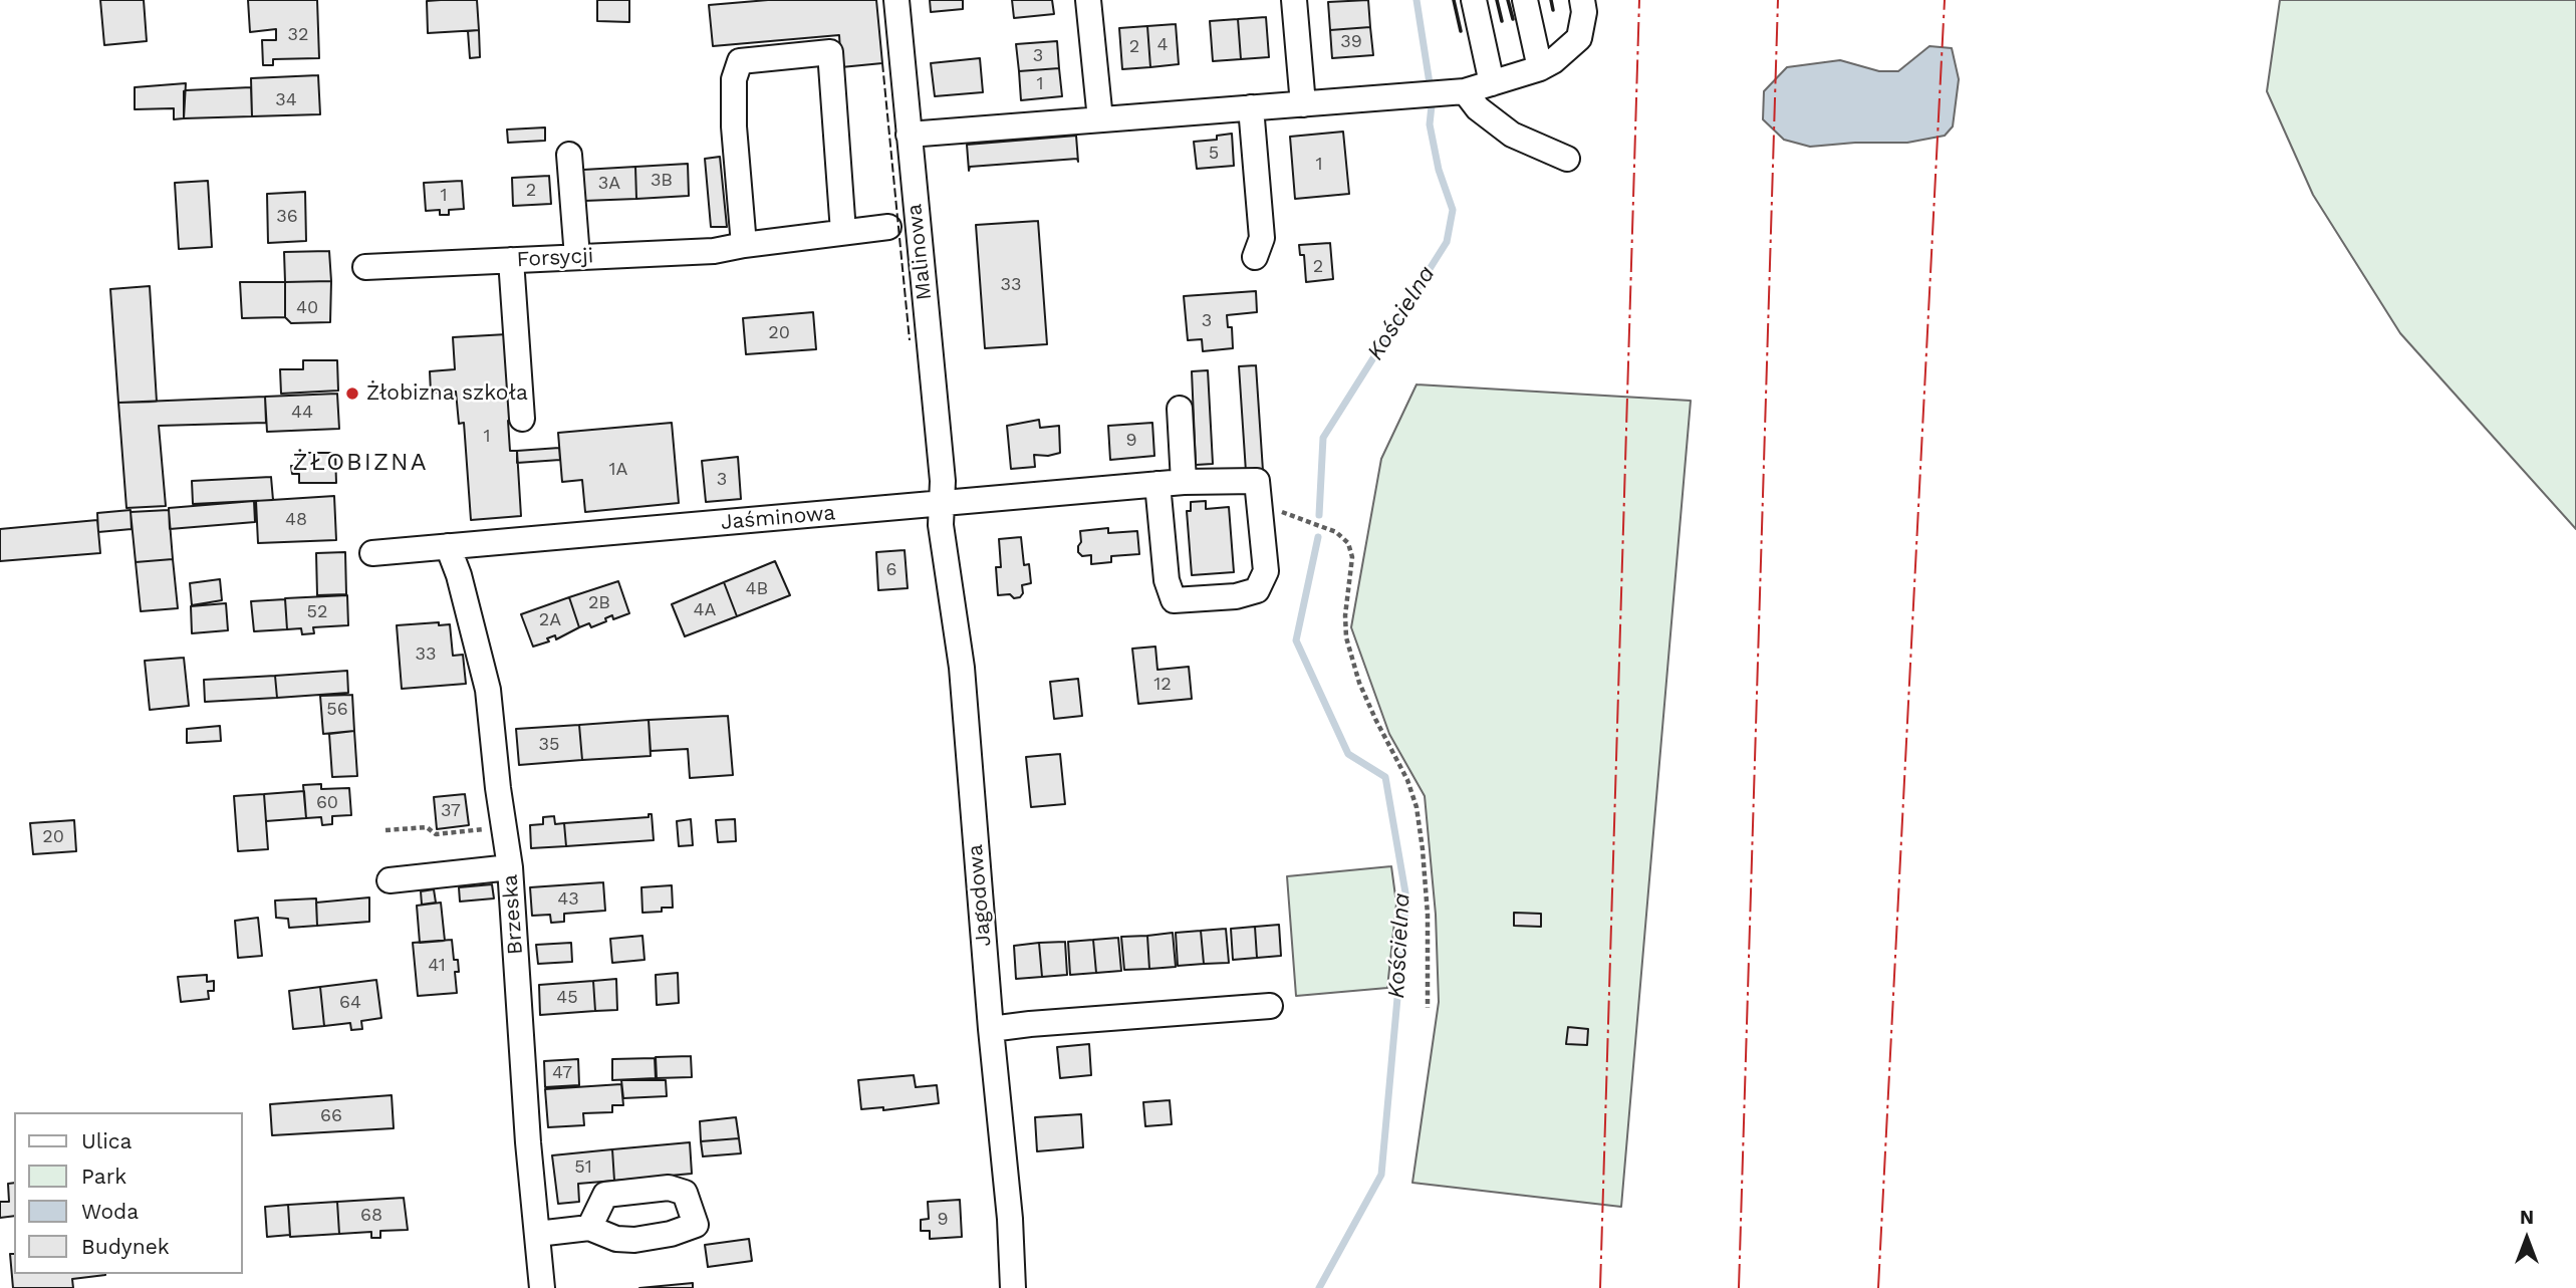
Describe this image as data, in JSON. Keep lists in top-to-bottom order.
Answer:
{
  "streets": {
    "street": [
      "Malinowa",
      "Forsycji",
      "Jaśminowa",
      "Jagodowa",
      "Brzeska"
    ]
  },
  "crossings": [
    ["Malinowa", "Jaśminowa"],
    ["Malinowa", "Jagodowa"],
    ["Jaśminowa", "Jagodowa"],
    ["Jaśminowa", "Brzeska"]
  ],
  "districts": ["ŻŁOBIZNA"],
  "water": ["Kościelna"],
  "places": ["Żłobizna szkoła"],
  "house_numbers": [
    "32",
    "39",
    "4",
    "2",
    "3",
    "1",
    "34",
    "5",
    "1",
    "3B",
    "3A",
    "2",
    "1",
    "36",
    "2",
    "33",
    "40",
    "3",
    "20",
    "44",
    "1",
    "9",
    "1A",
    "3",
    "48",
    "6",
    "4B",
    "2B",
    "4A",
    "52",
    "2A",
    "33",
    "12",
    "56",
    "35",
    "60",
    "37",
    "20",
    "43",
    "41",
    "45",
    "64",
    "47",
    "66",
    "51",
    "68",
    "9"
  ],
  "legend": [
    "Ulica",
    "Park",
    "Woda",
    "Budynek"
  ],
  "north": "top"
}
